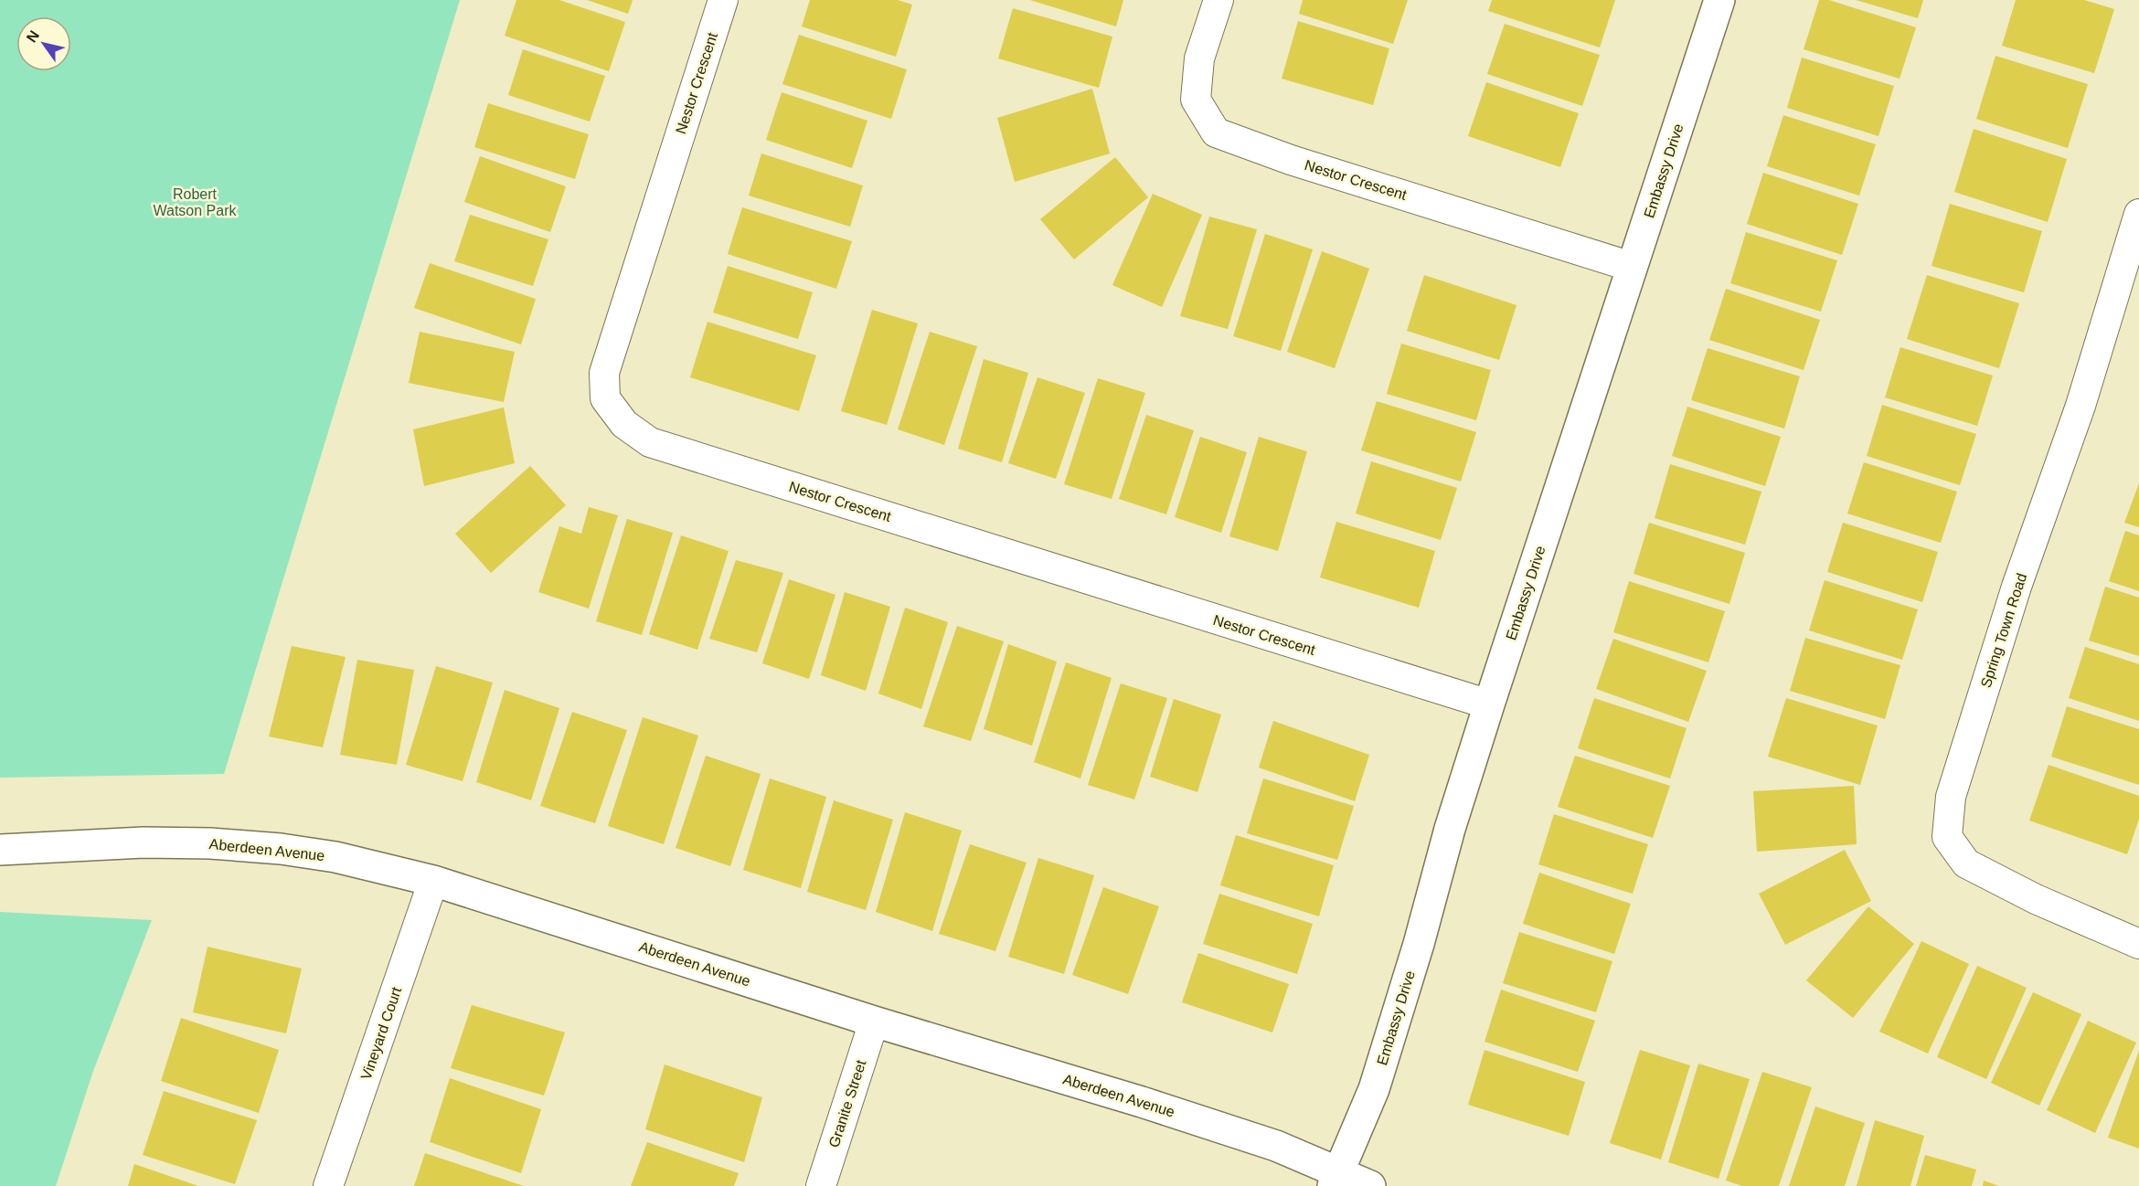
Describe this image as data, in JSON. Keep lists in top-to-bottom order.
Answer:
{
  "streets": {
    "street": [
      "Nestor Crescent",
      "Embassy Drive",
      "Spring Town Road",
      "Aberdeen Avenue",
      "Vineyard Court",
      "Granite Street"
    ]
  },
  "crossings": [
    ["Nestor Crescent", "Embassy Drive"],
    ["Embassy Drive", "Aberdeen Avenue"],
    ["Aberdeen Avenue", "Vineyard Court"],
    ["Aberdeen Avenue", "Granite Street"]
  ],
  "parks": ["Robert Watson Park"],
  "north": "top left"
}
